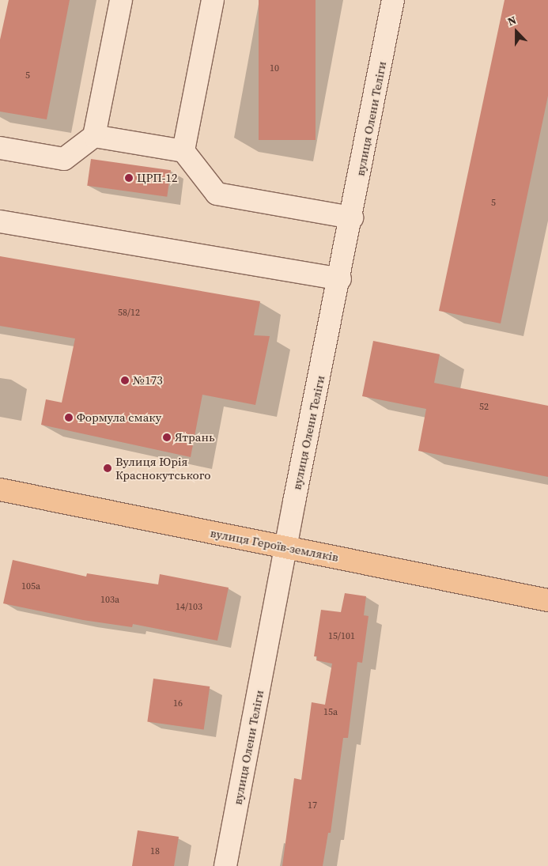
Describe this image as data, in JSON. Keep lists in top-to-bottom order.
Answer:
{
  "streets": {
    "main road": ["вулиця Героїв-земляків"],
    "street": ["вулиця Олени Теліги"]
  },
  "crossings": [
    ["вулиця Олени Теліги", "вулиця Героїв-земляків"]
  ],
  "places": [
    "ЦРП-12",
    "№173",
    "Формула смаку",
    "Ятрань",
    "Вулиця Юрія Краснокутського"
  ],
  "house_numbers": [
    "10",
    "5",
    "5",
    "58/12",
    "52",
    "105а",
    "103а",
    "14/103",
    "15/101",
    "16",
    "15а",
    "17",
    "18"
  ],
  "north": "top"
}
